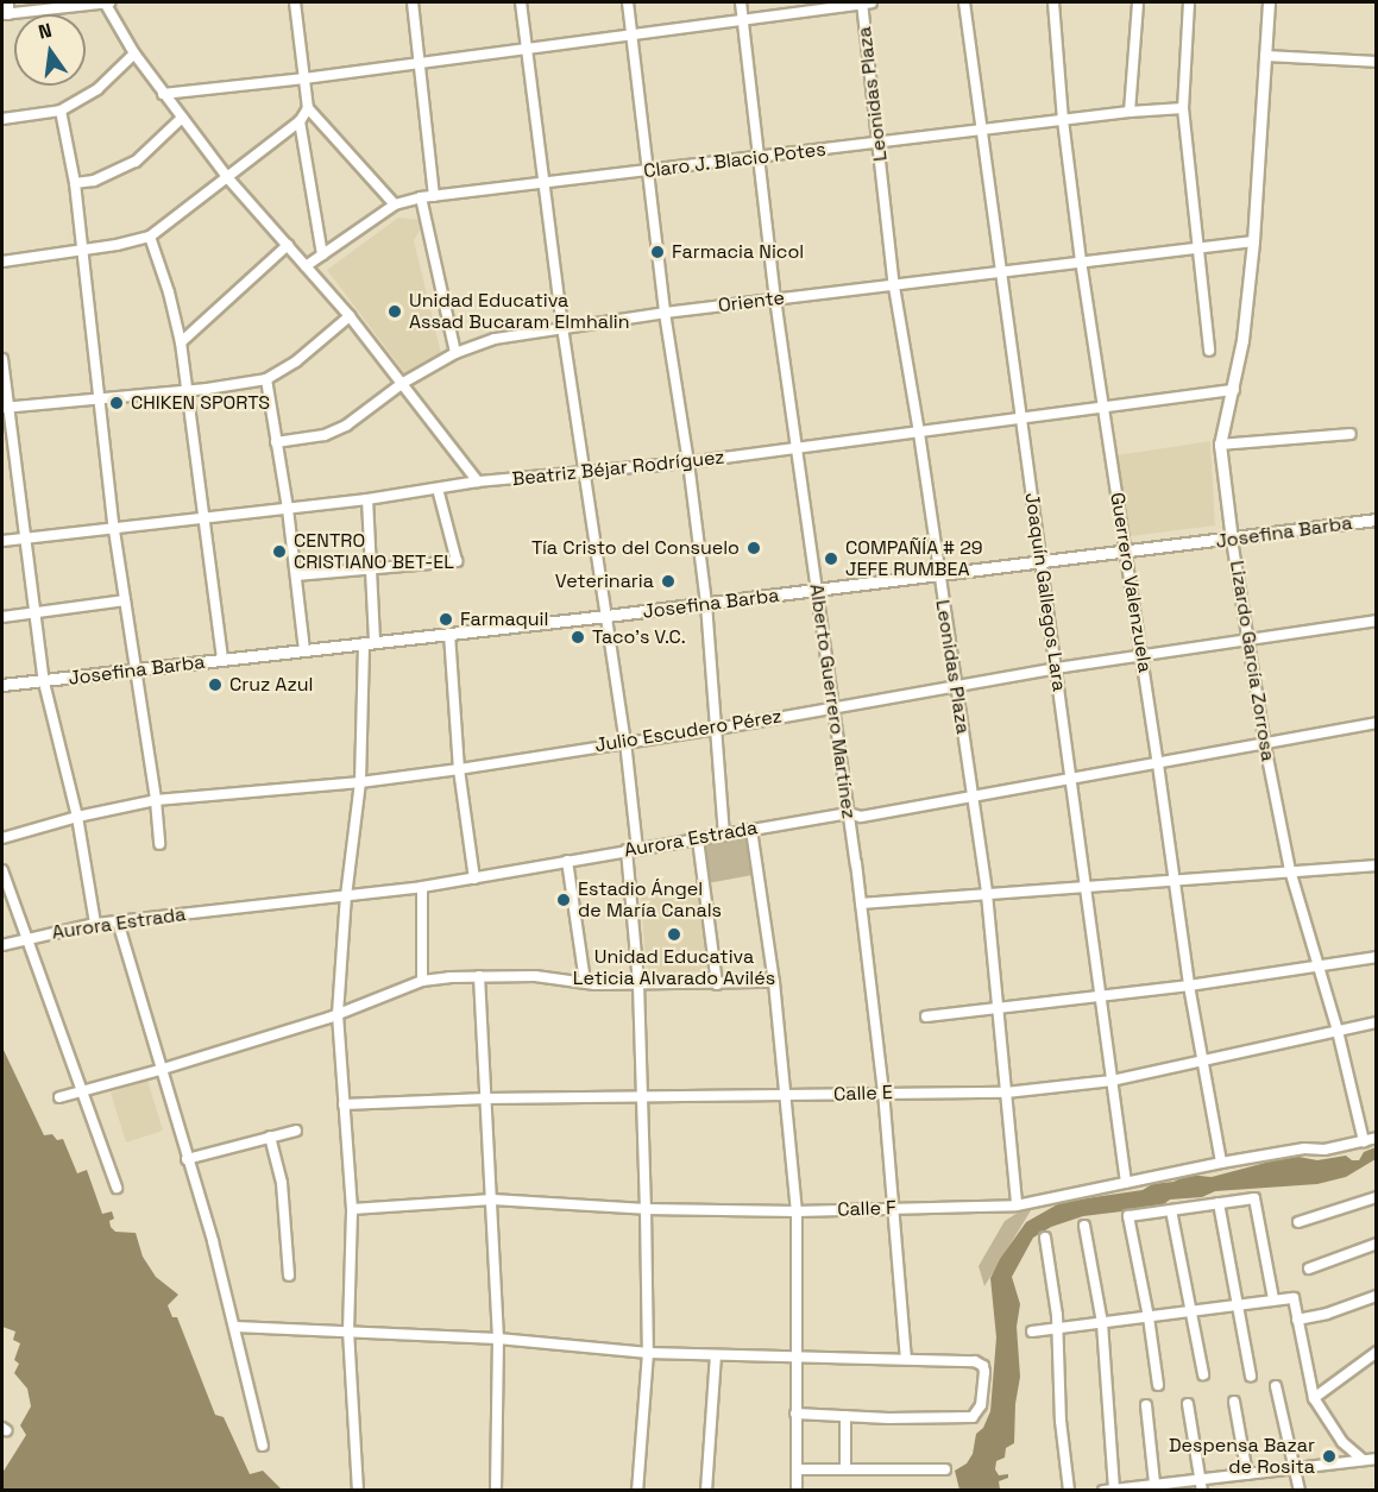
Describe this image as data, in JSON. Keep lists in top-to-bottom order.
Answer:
{
  "streets": {
    "street": [
      "Leonidas Plaza",
      "Claro J. Blacio Potes",
      "Oriente",
      "Beatriz Béjar Rodríguez",
      "Josefina Barba",
      "Guerrero Valenzuela",
      "Joaquín Gallegos Lara",
      "Lizardo García Zorrosa",
      "Alberto Guerrero Martínez",
      "Julio Escudero Pérez",
      "Aurora Estrada",
      "Calle E",
      "Calle F"
    ]
  },
  "crossings": [
    ["Leonidas Plaza", "Claro J. Blacio Potes"],
    ["Leonidas Plaza", "Oriente"],
    ["Leonidas Plaza", "Beatriz Béjar Rodríguez"],
    ["Leonidas Plaza", "Josefina Barba"],
    ["Leonidas Plaza", "Julio Escudero Pérez"],
    ["Leonidas Plaza", "Aurora Estrada"],
    ["Leonidas Plaza", "Calle E"],
    ["Leonidas Plaza", "Calle F"],
    ["Claro J. Blacio Potes", "Guerrero Valenzuela"],
    ["Claro J. Blacio Potes", "Joaquín Gallegos Lara"],
    ["Claro J. Blacio Potes", "Alberto Guerrero Martínez"],
    ["Oriente", "Guerrero Valenzuela"],
    ["Oriente", "Joaquín Gallegos Lara"],
    ["Oriente", "Lizardo García Zorrosa"],
    ["Oriente", "Alberto Guerrero Martínez"],
    ["Beatriz Béjar Rodríguez", "Guerrero Valenzuela"],
    ["Beatriz Béjar Rodríguez", "Joaquín Gallegos Lara"],
    ["Beatriz Béjar Rodríguez", "Lizardo García Zorrosa"],
    ["Beatriz Béjar Rodríguez", "Alberto Guerrero Martínez"],
    ["Josefina Barba", "Guerrero Valenzuela"],
    ["Josefina Barba", "Joaquín Gallegos Lara"],
    ["Josefina Barba", "Lizardo García Zorrosa"],
    ["Josefina Barba", "Alberto Guerrero Martínez"],
    ["Guerrero Valenzuela", "Julio Escudero Pérez"],
    ["Guerrero Valenzuela", "Aurora Estrada"],
    ["Guerrero Valenzuela", "Calle E"],
    ["Guerrero Valenzuela", "Calle F"],
    ["Joaquín Gallegos Lara", "Julio Escudero Pérez"],
    ["Joaquín Gallegos Lara", "Aurora Estrada"],
    ["Joaquín Gallegos Lara", "Calle E"],
    ["Joaquín Gallegos Lara", "Calle F"],
    ["Lizardo García Zorrosa", "Julio Escudero Pérez"],
    ["Lizardo García Zorrosa", "Aurora Estrada"],
    ["Lizardo García Zorrosa", "Calle E"],
    ["Lizardo García Zorrosa", "Calle F"],
    ["Alberto Guerrero Martínez", "Julio Escudero Pérez"],
    ["Alberto Guerrero Martínez", "Aurora Estrada"],
    ["Alberto Guerrero Martínez", "Calle E"],
    ["Alberto Guerrero Martínez", "Calle F"]
  ],
  "places": [
    "Farmacia Nicol",
    "Unidad Educativa Assad Bucaram Elmhalin",
    "CHIKEN SPORTS",
    "Tía Cristo del Consuelo",
    "CENTRO CRISTIANO BET-EL",
    "COMPAÑÍA # 29 JEFE RUMBEA",
    "Veterinaria",
    "Farmaquil",
    "Taco's V.C.",
    "Cruz Azul",
    "Estadio Ángel de María Canals",
    "Unidad Educativa Leticia Alvarado Avilés",
    "Despensa Bazar de Rosita"
  ],
  "north": "top"
}
